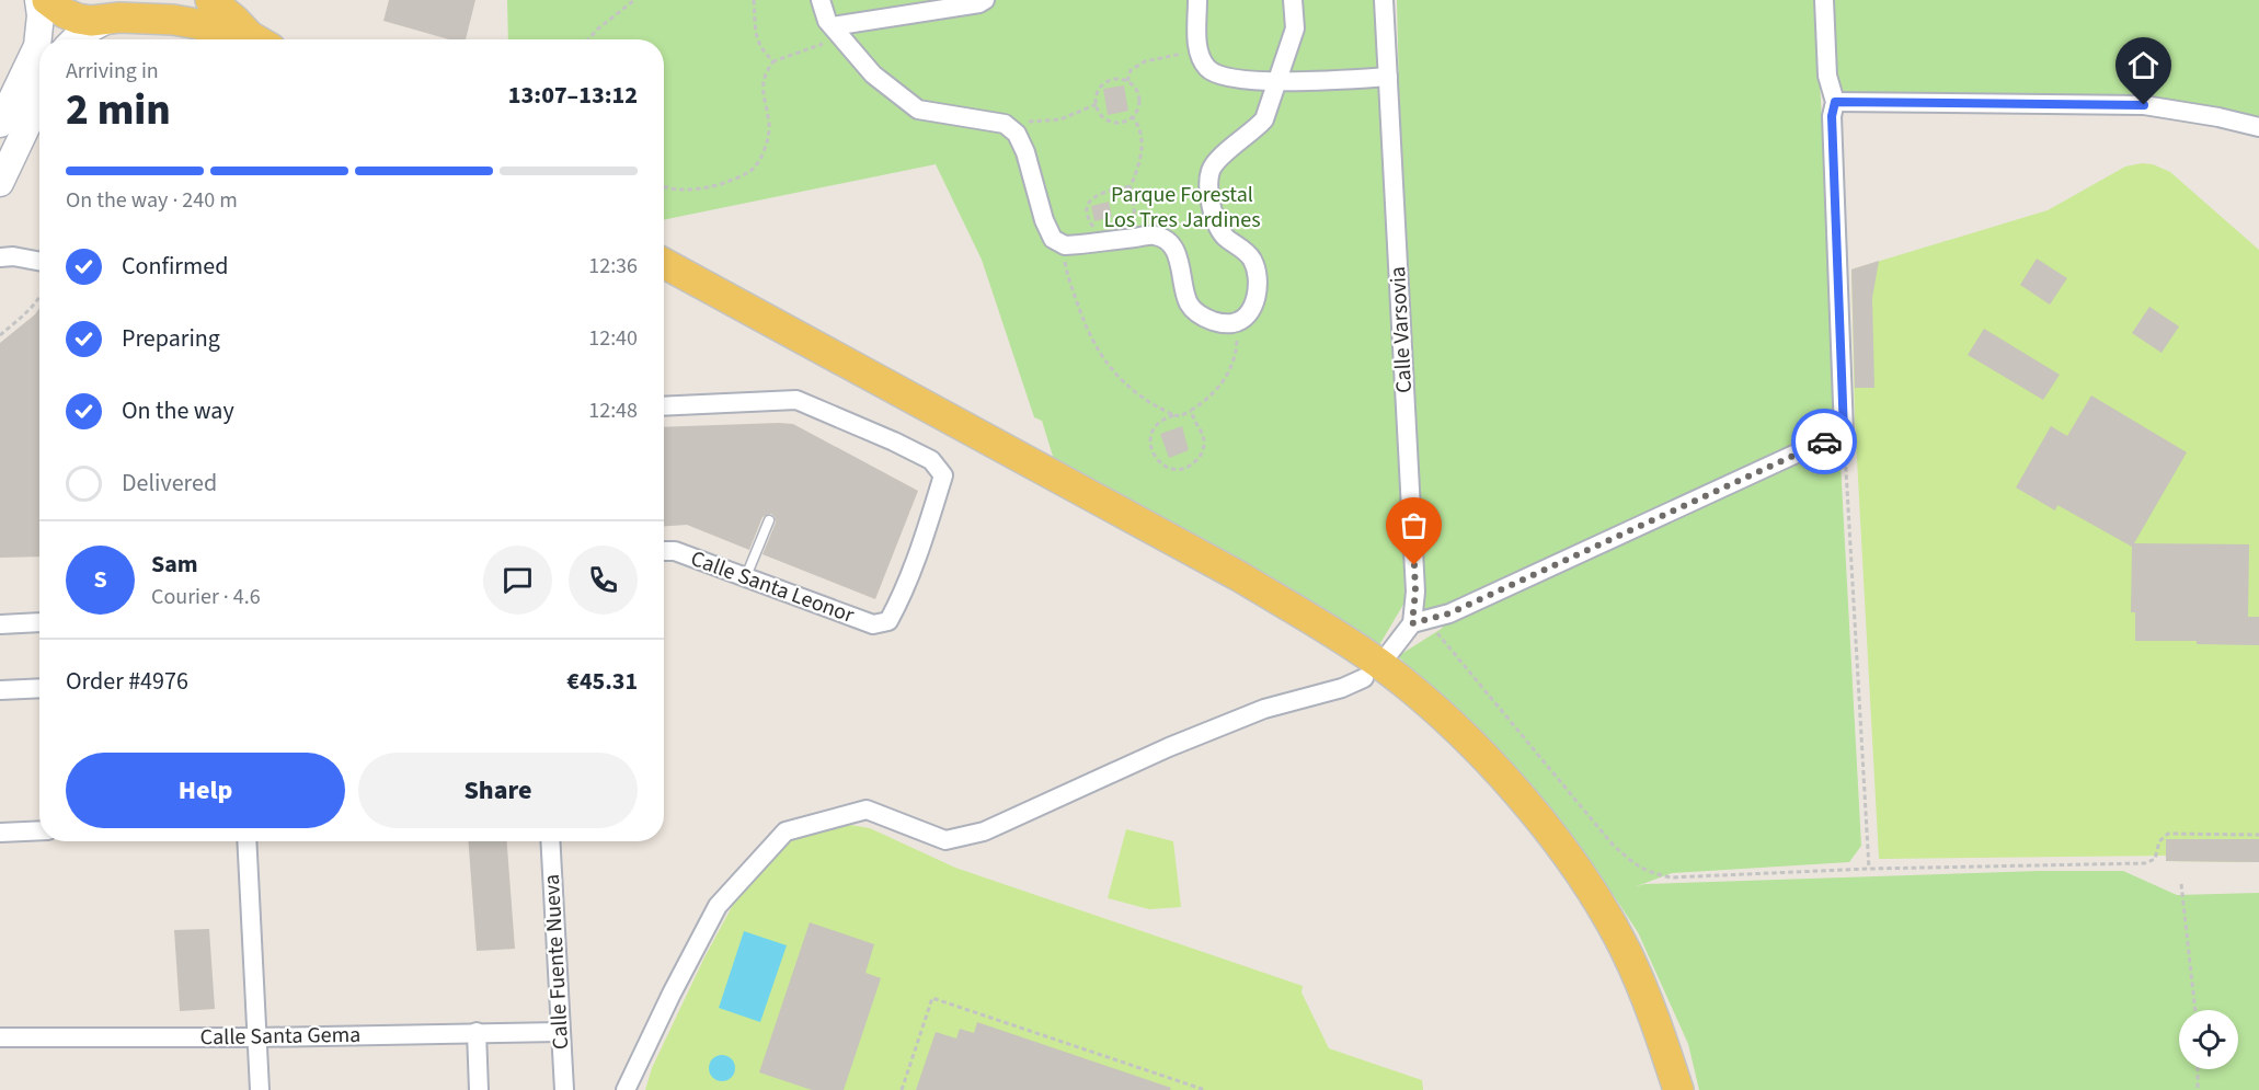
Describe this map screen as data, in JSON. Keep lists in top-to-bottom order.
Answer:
{
  "streets": {
    "street": [
      "Calle Varsovia",
      "Calle Santa Leonor",
      "Calle Fuente Nueva",
      "Calle Santa Gema"
    ]
  },
  "crossings": [
    ["Calle Fuente Nueva", "Calle Santa Gema"]
  ],
  "parks": ["Parque Forestal Los Tres Jardines"],
  "page": {
    "heading": ["2 min", "Arriving in", "13:07–13:12"],
    "panel": [
      "Sam",
      "Courier · 4.6",
      "Order #4976",
      "€45.31"
    ],
    "bar": "On the way · 240 m",
    "list": [
      ["Confirmed", "12:36"],
      ["Preparing", "12:40"],
      ["On the way", "12:48"],
      "Delivered"
    ],
    "round": "S",
    "buttons": ["Help", "Share"]
  }
}
